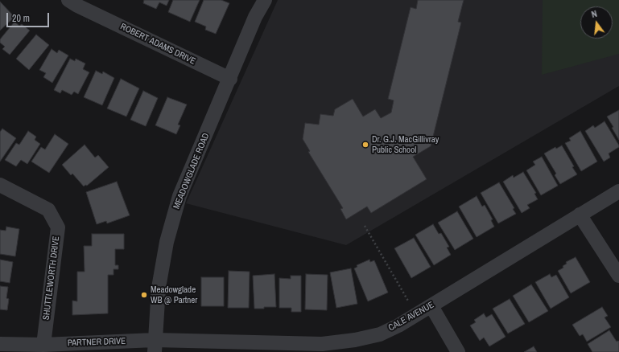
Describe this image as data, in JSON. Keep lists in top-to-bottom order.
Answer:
{
  "streets": {
    "street": [
      "ROBERT ADAMS DRIVE",
      "MEADOWGLADE ROAD",
      "SHUTTLEWORTH DRIVE",
      "CALE AVENUE",
      "PARTNER DRIVE"
    ]
  },
  "crossings": [
    ["ROBERT ADAMS DRIVE", "MEADOWGLADE ROAD"],
    ["MEADOWGLADE ROAD", "CALE AVENUE"],
    ["MEADOWGLADE ROAD", "PARTNER DRIVE"],
    ["SHUTTLEWORTH DRIVE", "PARTNER DRIVE"],
    ["CALE AVENUE", "PARTNER DRIVE"]
  ],
  "places": ["Dr. G.J. MacGillivray Public School", "Meadowglade WB @ Partner"],
  "scale_bar": "20 m",
  "north": "top"
}
